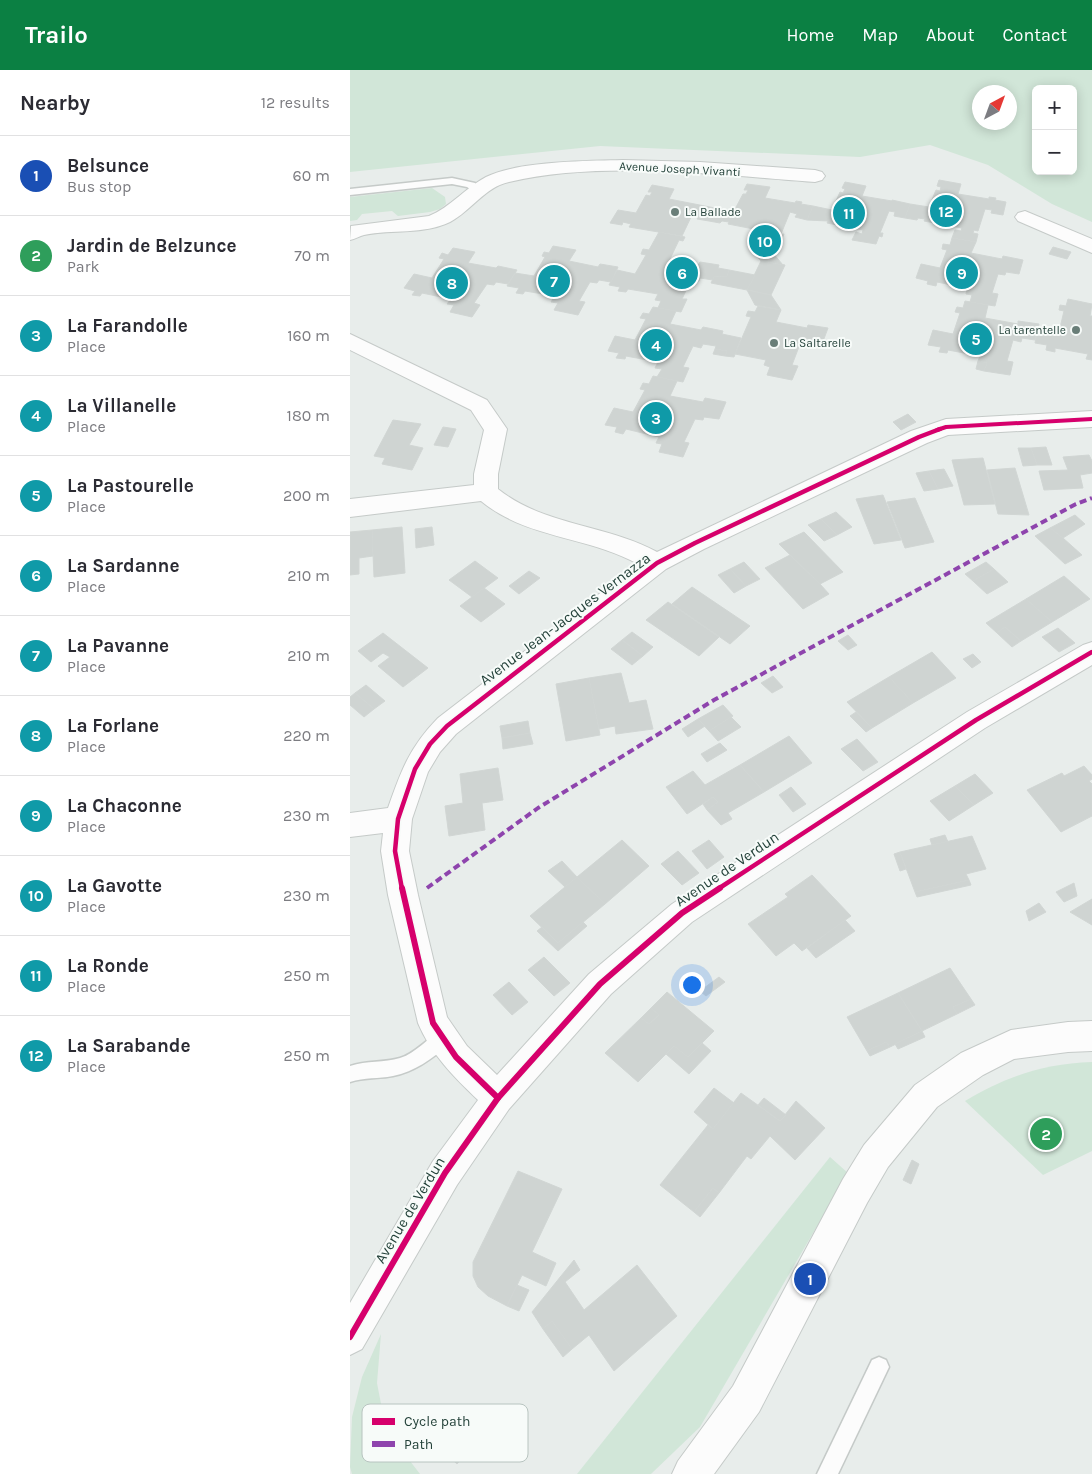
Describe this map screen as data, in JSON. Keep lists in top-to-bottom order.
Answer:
{
  "streets": {
    "street": ["Avenue Joseph Vivanti", "Avenue Jean-Jacques Vernazza", "Avenue de Verdun"]
  },
  "crossings": [
    ["Avenue Jean-Jacques Vernazza", "Avenue de Verdun"]
  ],
  "places": ["La Ballade", "La tarentelle", "La Saltarelle"],
  "legend": ["Cycle path", "Path"],
  "north": "top right",
  "page": {
    "header": "Trailo",
    "nav": [
      "Home",
      "Map",
      "About",
      "Contact"
    ],
    "heading": ["Nearby", "12 results"],
    "map_buttons": ["+", "−"],
    "list": [
      {
        "mark": "1",
        "name": "Belsunce",
        "note": "Bus stop",
        "value": "60 m"
      },
      {
        "mark": "2",
        "name": "Jardin de Belzunce",
        "note": "Park",
        "value": "70 m"
      },
      {
        "mark": "3",
        "name": "La Farandolle",
        "note": "Place",
        "value": "160 m"
      },
      {
        "mark": "4",
        "name": "La Villanelle",
        "note": "Place",
        "value": "180 m"
      },
      {
        "mark": "5",
        "name": "La Pastourelle",
        "note": "Place",
        "value": "200 m"
      },
      {
        "mark": "6",
        "name": "La Sardanne",
        "note": "Place",
        "value": "210 m"
      },
      {
        "mark": "7",
        "name": "La Pavanne",
        "note": "Place",
        "value": "210 m"
      },
      {
        "mark": "8",
        "name": "La Forlane",
        "note": "Place",
        "value": "220 m"
      },
      {
        "mark": "9",
        "name": "La Chaconne",
        "note": "Place",
        "value": "230 m"
      },
      {
        "mark": "10",
        "name": "La Gavotte",
        "note": "Place",
        "value": "230 m"
      },
      {
        "mark": "11",
        "name": "La Ronde",
        "note": "Place",
        "value": "250 m"
      },
      {
        "mark": "12",
        "name": "La Sarabande",
        "note": "Place",
        "value": "250 m"
      }
    ],
    "pins": [
      "12",
      "11",
      "10",
      "6",
      "9",
      "7",
      "8",
      "5",
      "4",
      "3",
      "2",
      "1"
    ]
  }
}
